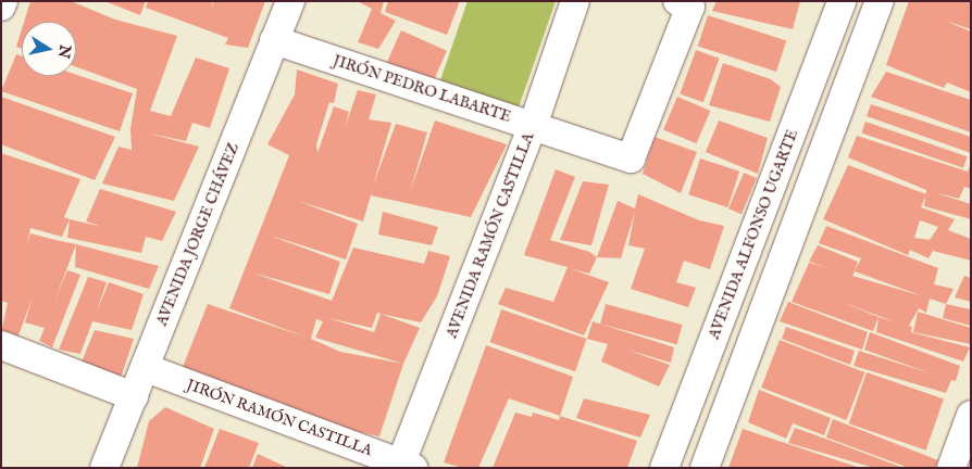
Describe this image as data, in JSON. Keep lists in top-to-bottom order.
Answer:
{
  "streets": {
    "street": [
      "JIRÓN PEDRO LABARTE",
      "AVENIDA JORGE CHÁVEZ",
      "AVENIDA ALFONSO UGARTE",
      "AVENIDA RAMÓN CASTILLA",
      "JIRÓN RAMÓN CASTILLA"
    ]
  },
  "crossings": [
    ["JIRÓN PEDRO LABARTE", "AVENIDA JORGE CHÁVEZ"],
    ["JIRÓN PEDRO LABARTE", "AVENIDA RAMÓN CASTILLA"],
    ["AVENIDA JORGE CHÁVEZ", "JIRÓN RAMÓN CASTILLA"],
    ["AVENIDA RAMÓN CASTILLA", "JIRÓN RAMÓN CASTILLA"]
  ],
  "north": "right"
}
